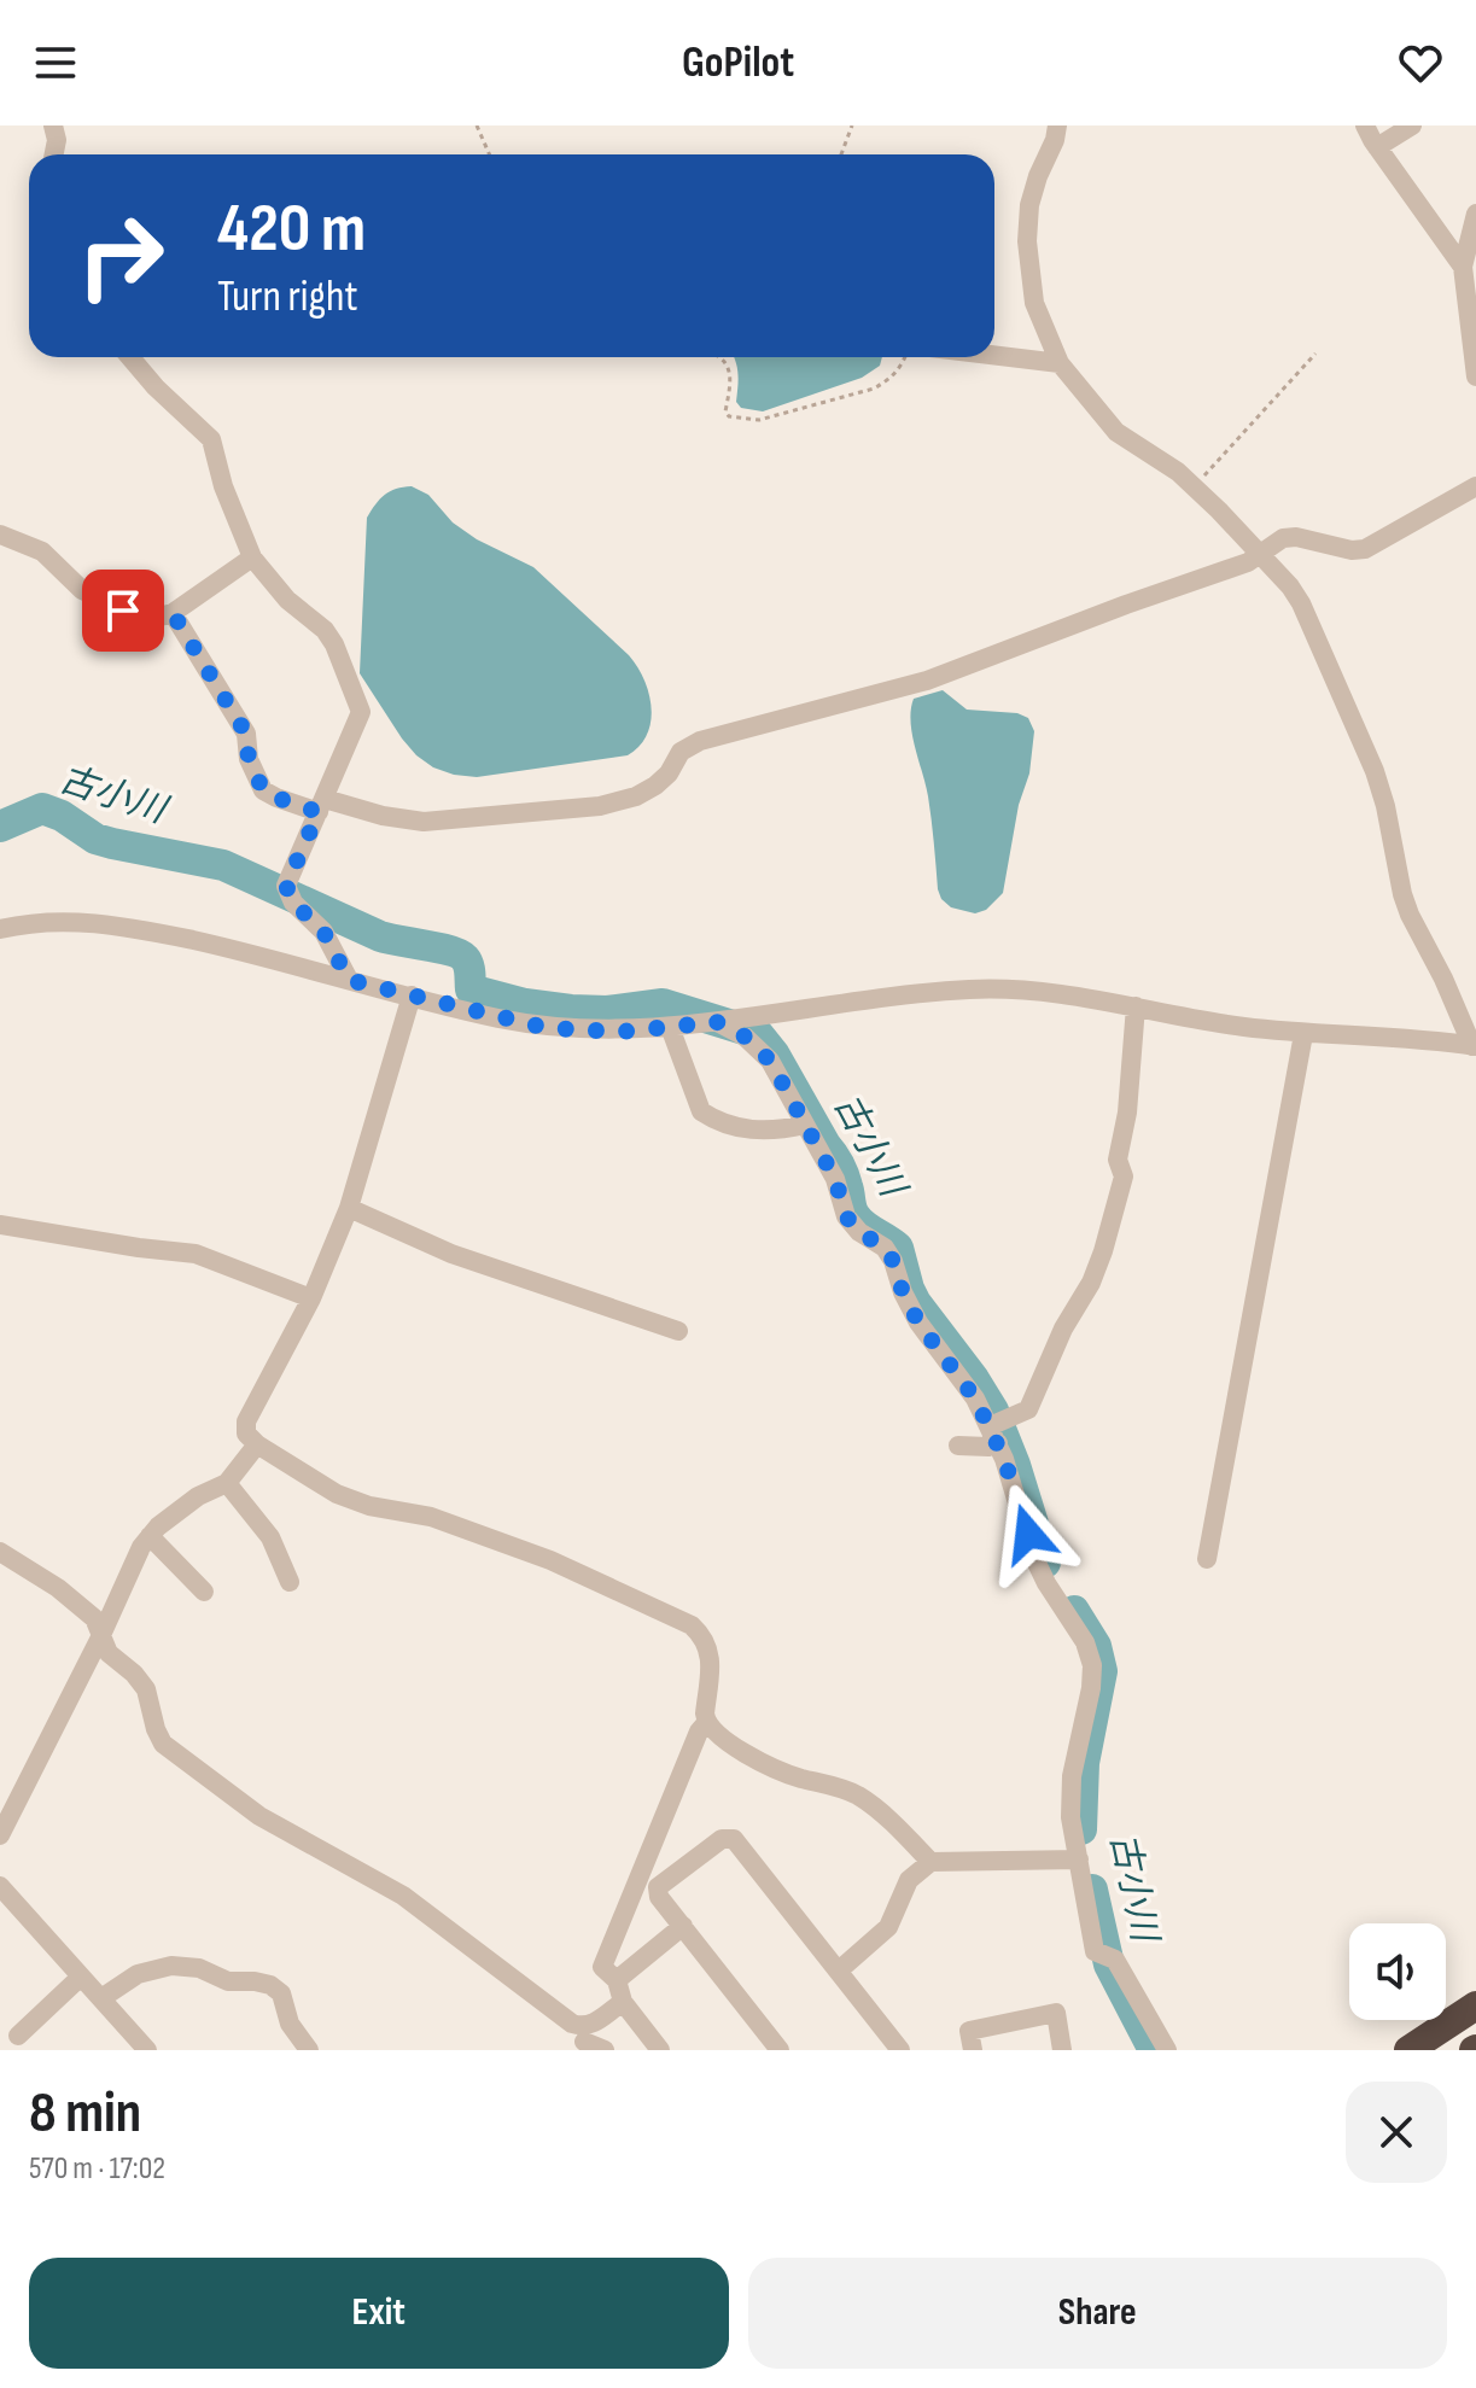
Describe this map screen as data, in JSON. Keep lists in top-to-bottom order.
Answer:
{
  "water": ["古小川"],
  "page": {
    "header": "GoPilot",
    "turn": ["420 m", "Turn right"],
    "heading": ["8 min", "570 m · 17:02"],
    "buttons": ["Exit", "Share"]
  }
}
